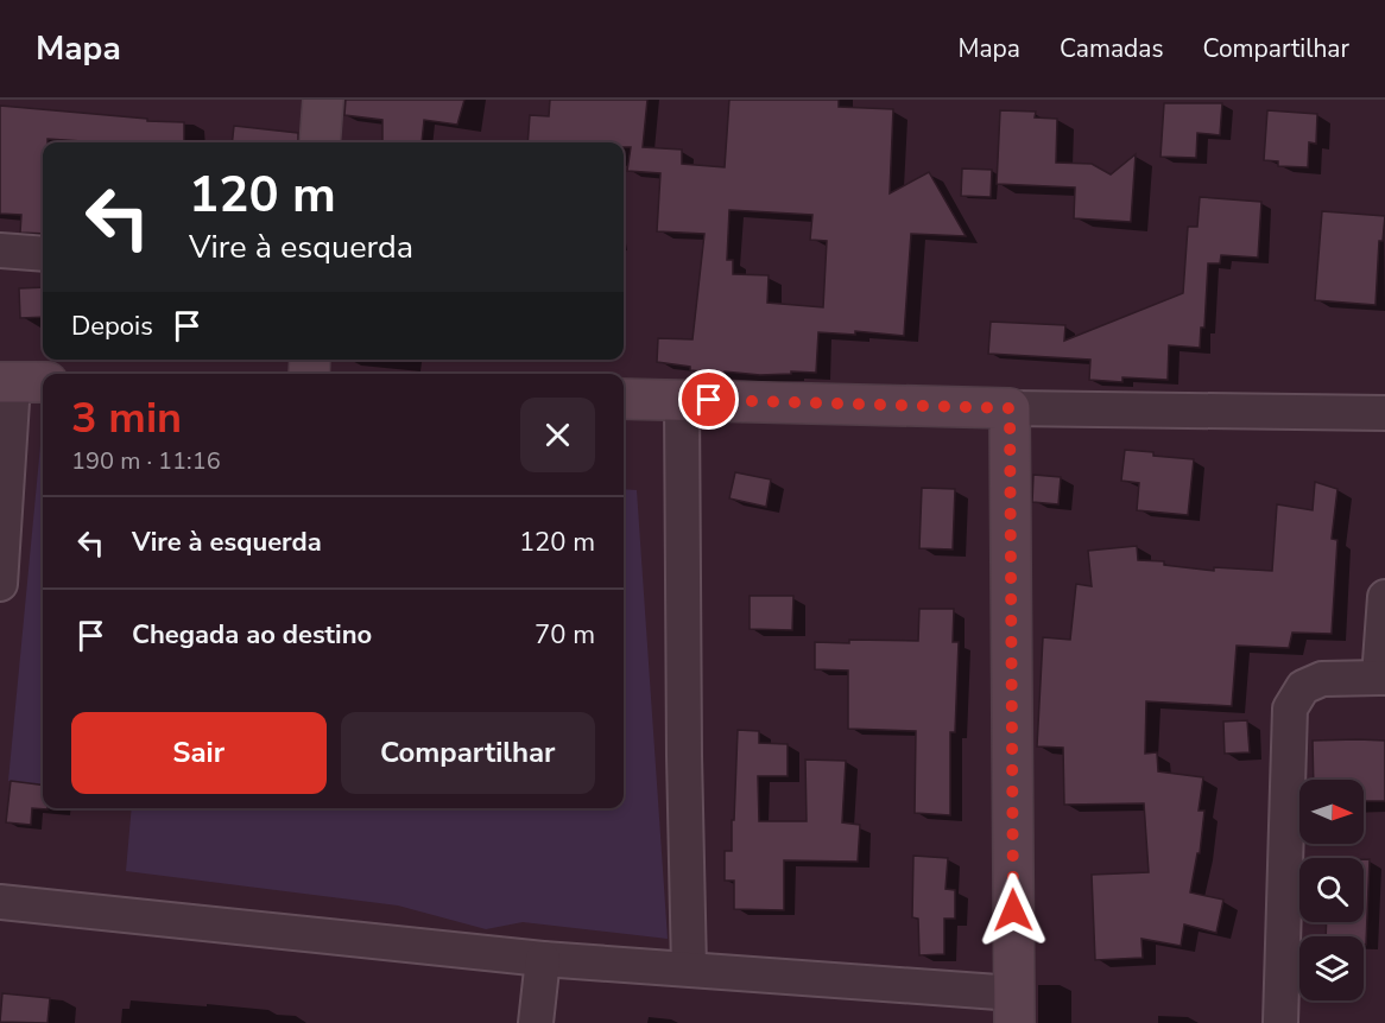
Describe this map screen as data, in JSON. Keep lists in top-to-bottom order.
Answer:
{
  "north": "right",
  "page": {
    "header": "Mapa",
    "nav": ["Mapa", "Camadas", "Compartilhar"],
    "turn": ["120 m", "Vire à esquerda"],
    "then": "Depois",
    "heading": ["3 min", "190 m · 11:16"],
    "list": [
      {
        "name": "Vire à esquerda",
        "value": "120 m"
      },
      {
        "name": "Chegada ao destino",
        "value": "70 m"
      }
    ],
    "buttons": ["Sair", "Compartilhar"]
  }
}
